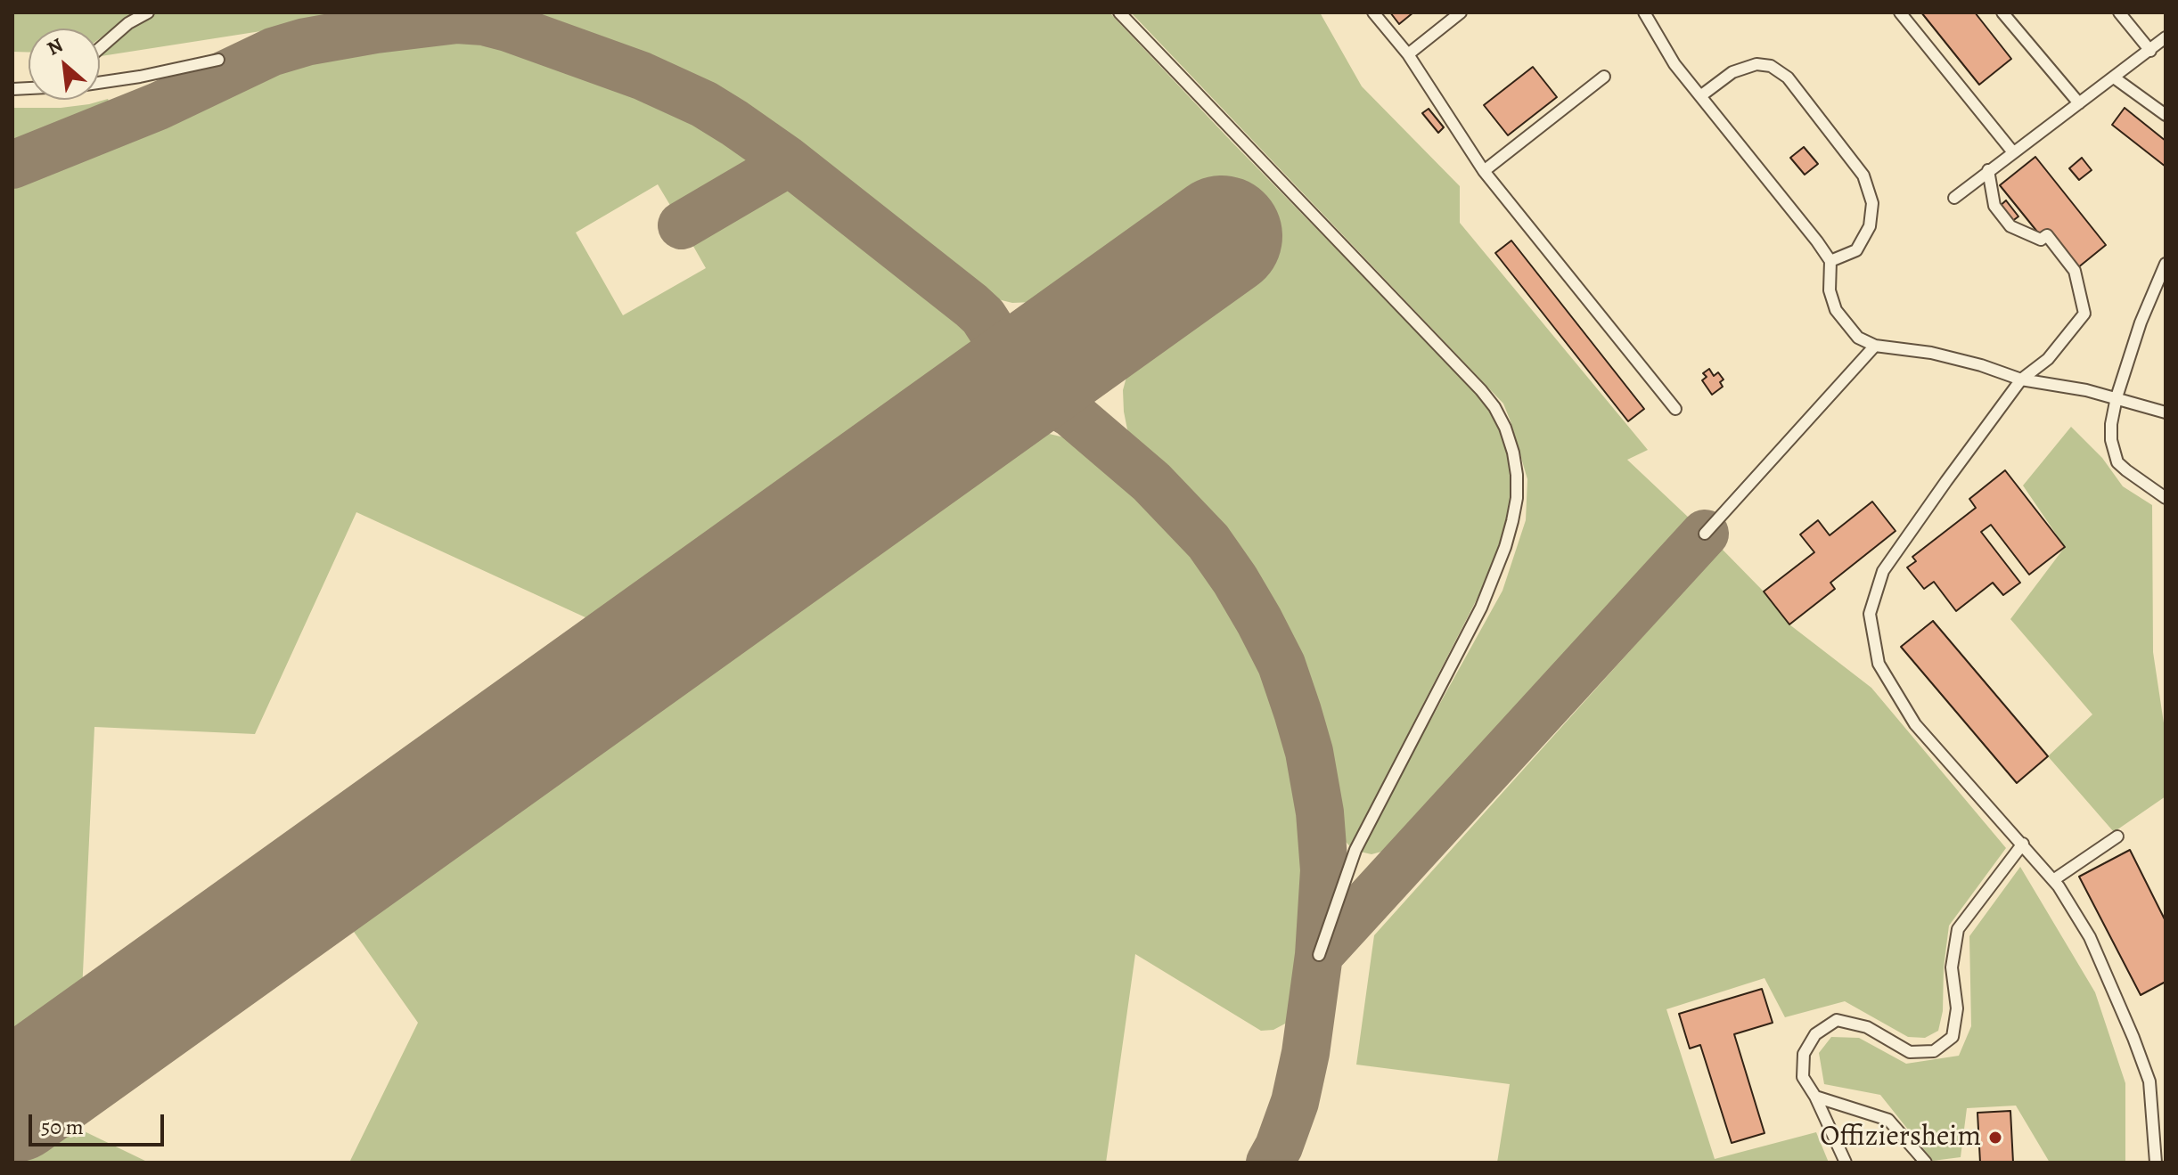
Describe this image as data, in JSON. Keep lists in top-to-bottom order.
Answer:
{
  "places": ["Offiziersheim"],
  "scale_bar": "50 m",
  "north": "top left"
}
